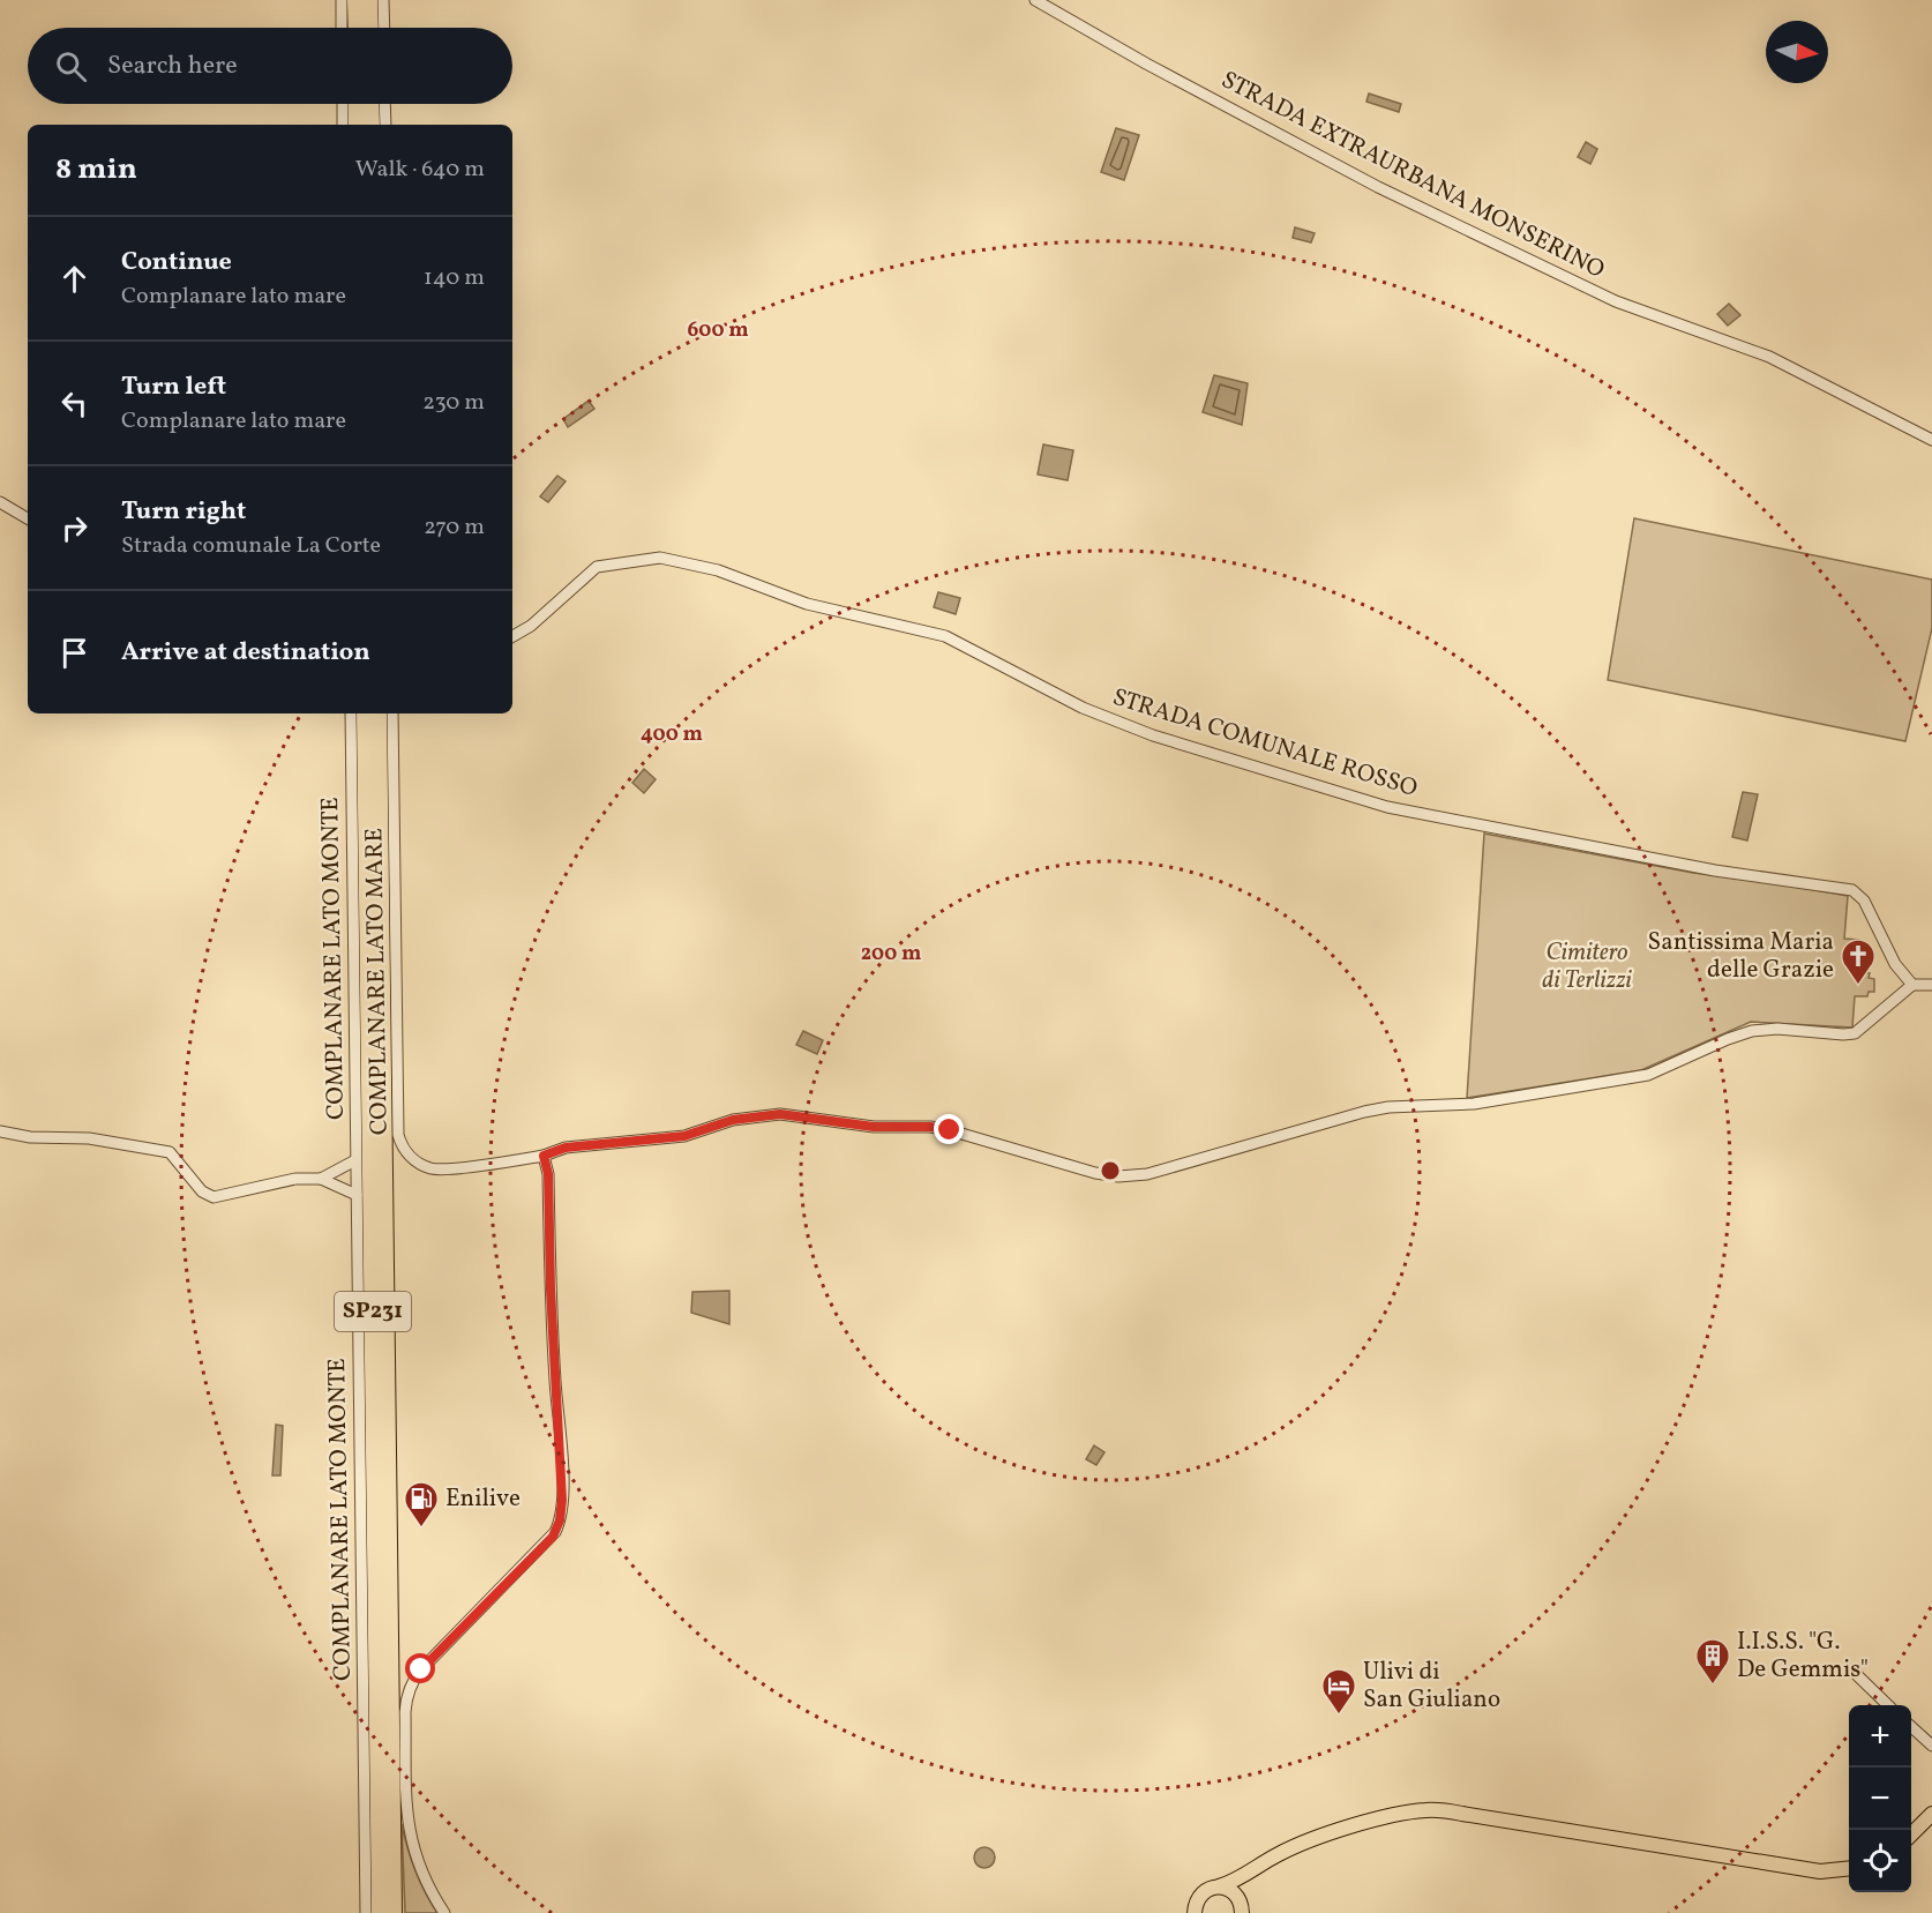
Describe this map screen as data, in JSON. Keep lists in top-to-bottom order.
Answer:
{
  "streets": {
    "highway": ["SP231"],
    "street": [
      "STRADA EXTRAURBANA MONSERINO",
      "STRADA COMUNALE ROSSO",
      "COMPLANARE LATO MONTE",
      "COMPLANARE LATO MARE"
    ]
  },
  "crossings": [
    ["STRADA COMUNALE ROSSO", "COMPLANARE LATO MARE"]
  ],
  "parks": ["Cimitero di Terlizzi"],
  "places": {
    "church": ["Santissima Maria delle Grazie"],
    "fuel station": ["Enilive"],
    "building": ["I.I.S.S. \"G. De Gemmis\""],
    "hotel": ["Ulivi di San Giuliano"]
  },
  "north": "right",
  "page": {
    "search": "Search here",
    "heading": ["8 min", "Walk · 640 m"],
    "list": [
      ["Continue", "Complanare lato mare", "140 m"],
      ["Turn left", "Complanare lato mare", "230 m"],
      ["Turn right", "Strada comunale La Corte", "270 m"],
      "Arrive at destination"
    ],
    "map_buttons": ["+", "−"]
  },
  "rings": ["600 m", "400 m", "200 m"]
}
